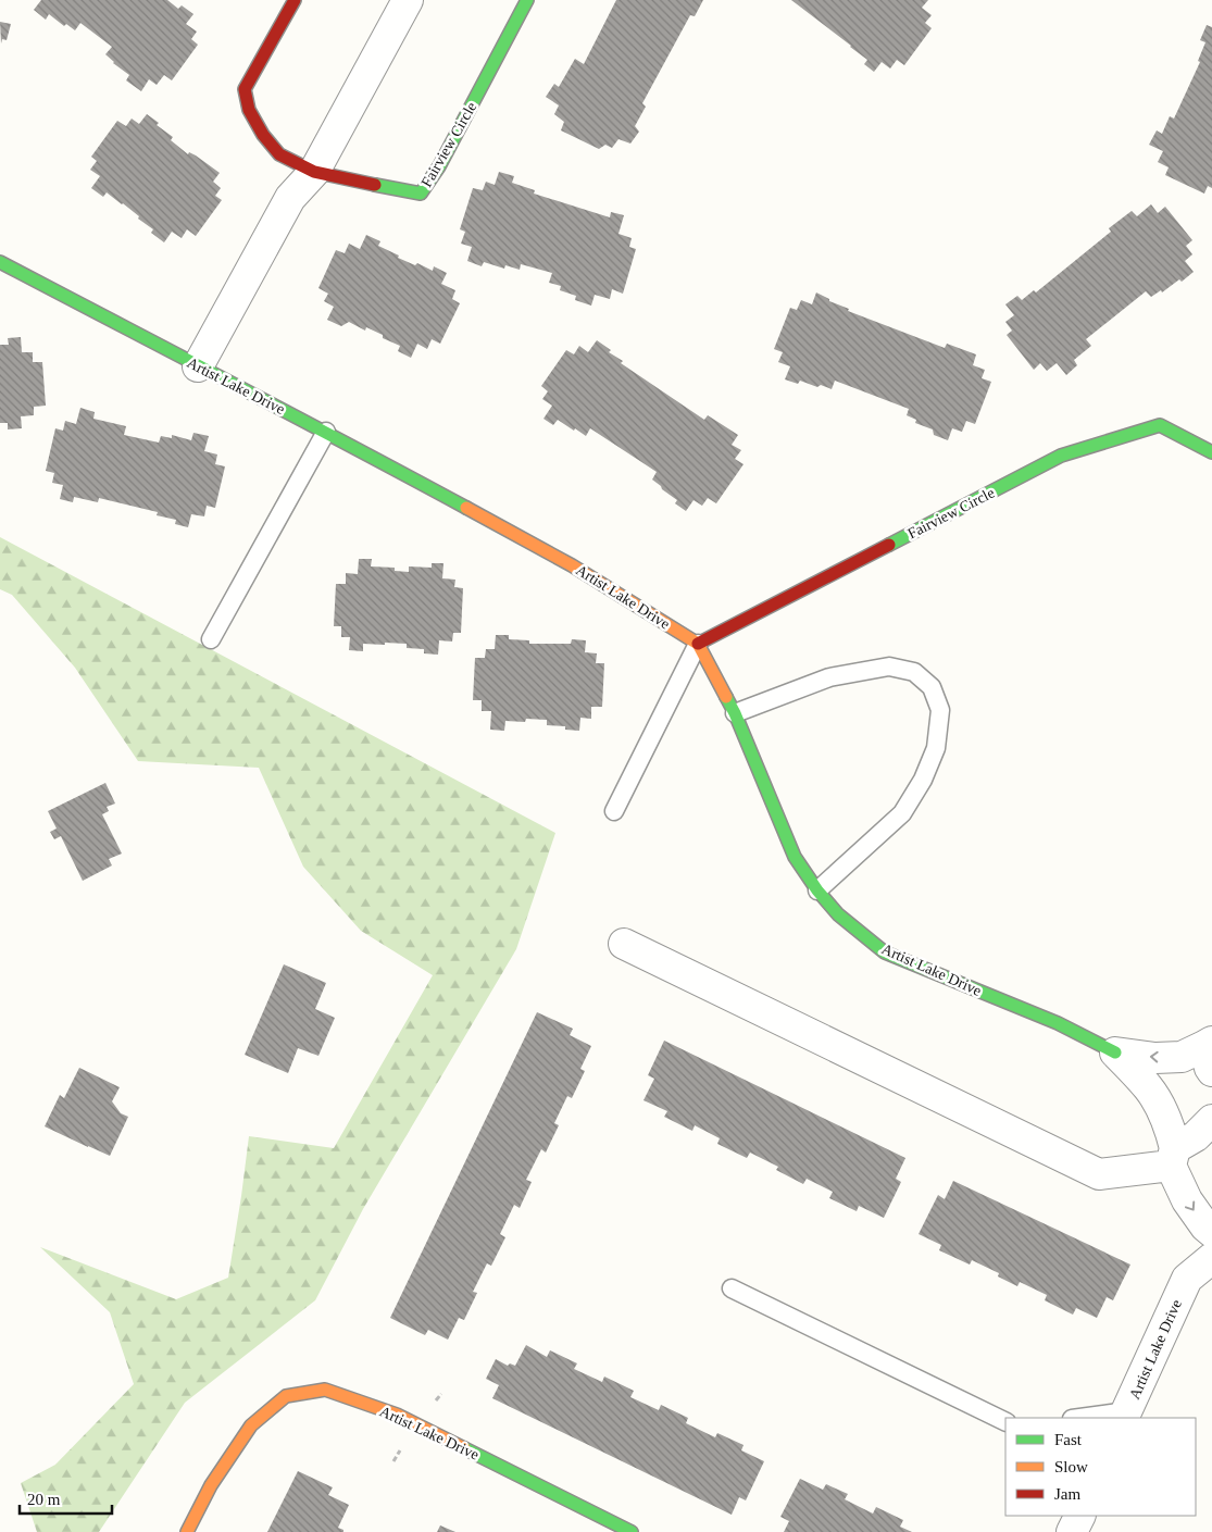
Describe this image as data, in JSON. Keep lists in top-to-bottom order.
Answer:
{
  "streets": {
    "street": ["Fairview Circle", "Artist Lake Drive"]
  },
  "crossings": [
    ["Fairview Circle", "Artist Lake Drive"]
  ],
  "legend": ["Fast", "Slow", "Jam"],
  "scale_bar": "20 m"
}
